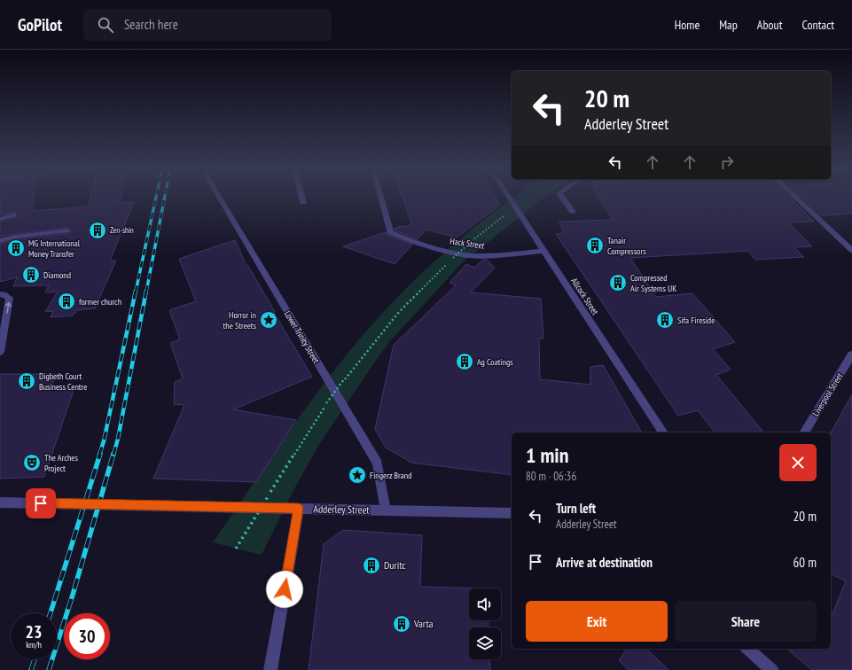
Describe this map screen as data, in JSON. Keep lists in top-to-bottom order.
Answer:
{
  "streets": {
    "street": [
      "Hack Street",
      "Allcock Street",
      "Lower Trinity Street",
      "Liverpool Street",
      "Adderley Street"
    ]
  },
  "crossings": [
    ["Hack Street", "Allcock Street"],
    ["Lower Trinity Street", "Adderley Street"]
  ],
  "places": {
    "building": [
      "Zen-shin",
      "Tanair Compressors",
      "MG International Money Transfer",
      "Diamond",
      "Compressed Air Systems UK",
      "former church",
      "Sifa Fireside",
      "Ag Coatings",
      "Digbeth Court Business Centre",
      "Duritc",
      "Varta"
    ],
    "place": ["Horror in the Streets", "Fingerz Brand"],
    "theatre": ["The Arches Project"]
  },
  "page": {
    "header": "GoPilot",
    "search": "Search here",
    "nav": [
      "Home",
      "Map",
      "About",
      "Contact"
    ],
    "turn": ["20 m", "Adderley Street"],
    "heading": ["1 min", "80 m · 06:36"],
    "list": [
      {
        "name": "Turn left",
        "note": "Adderley Street",
        "value": "20 m"
      },
      {
        "name": "Arrive at destination",
        "value": "60 m"
      }
    ],
    "buttons": ["Exit", "Share"],
    "speed": "23 km/h",
    "limit": "30"
  }
}
